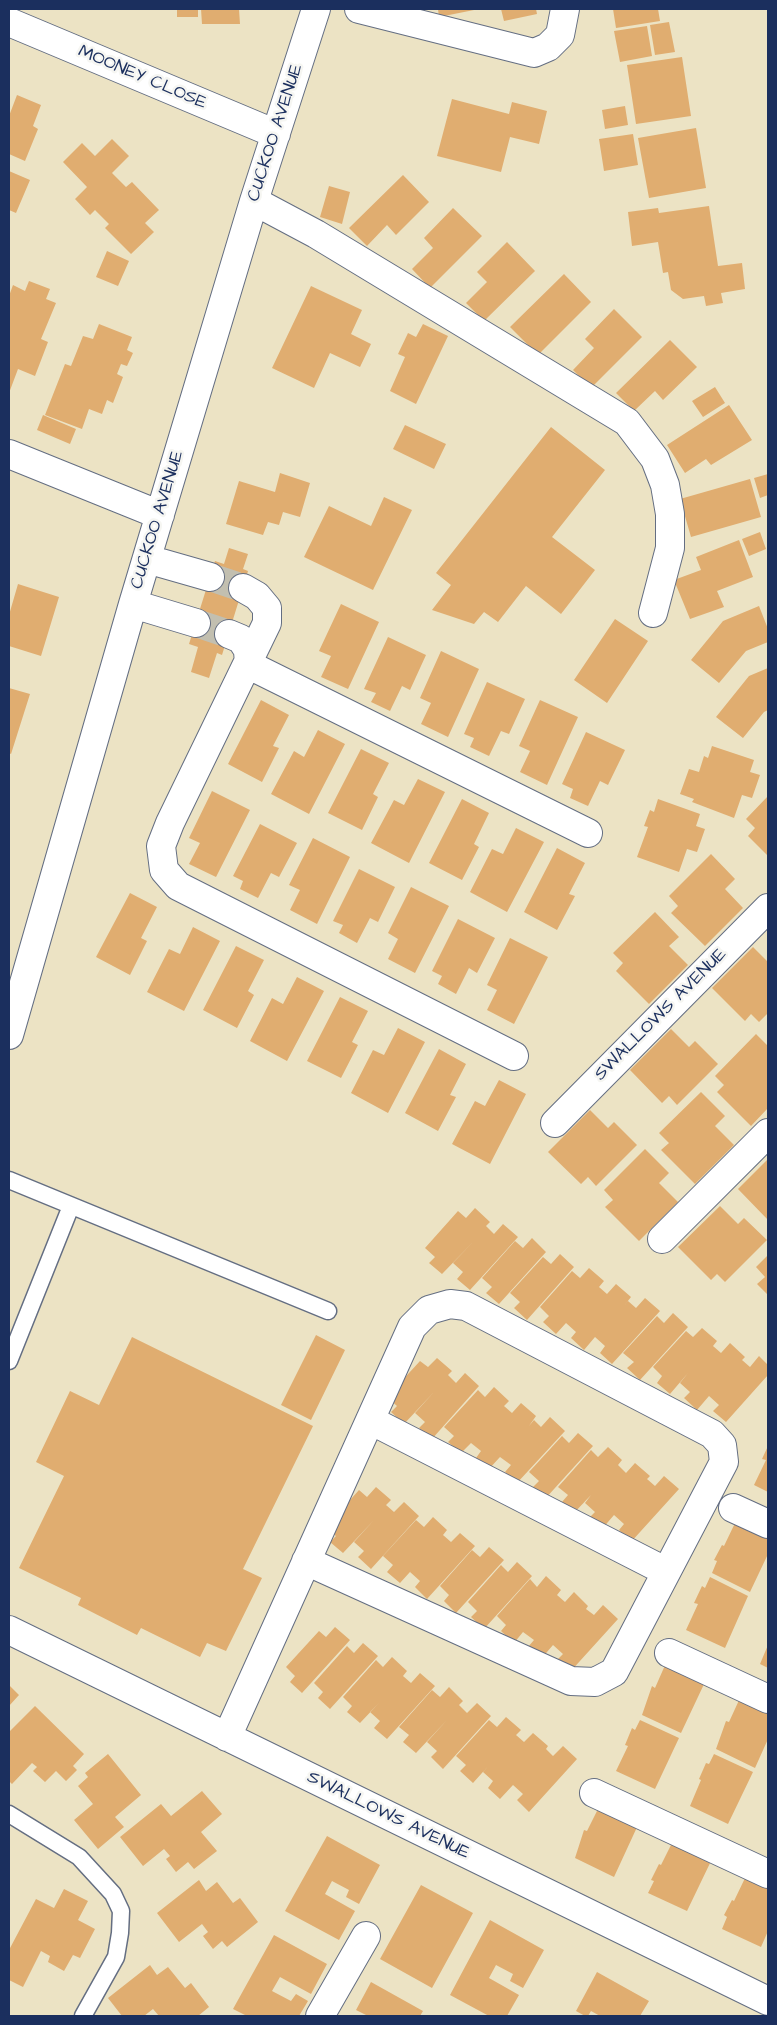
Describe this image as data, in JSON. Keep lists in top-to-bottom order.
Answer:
{
  "streets": {
    "street": ["MOONEY CLOSE", "CUCKOO AVENUE", "SWALLOWS AVENUE"]
  },
  "crossings": [
    ["MOONEY CLOSE", "CUCKOO AVENUE"]
  ]
}
